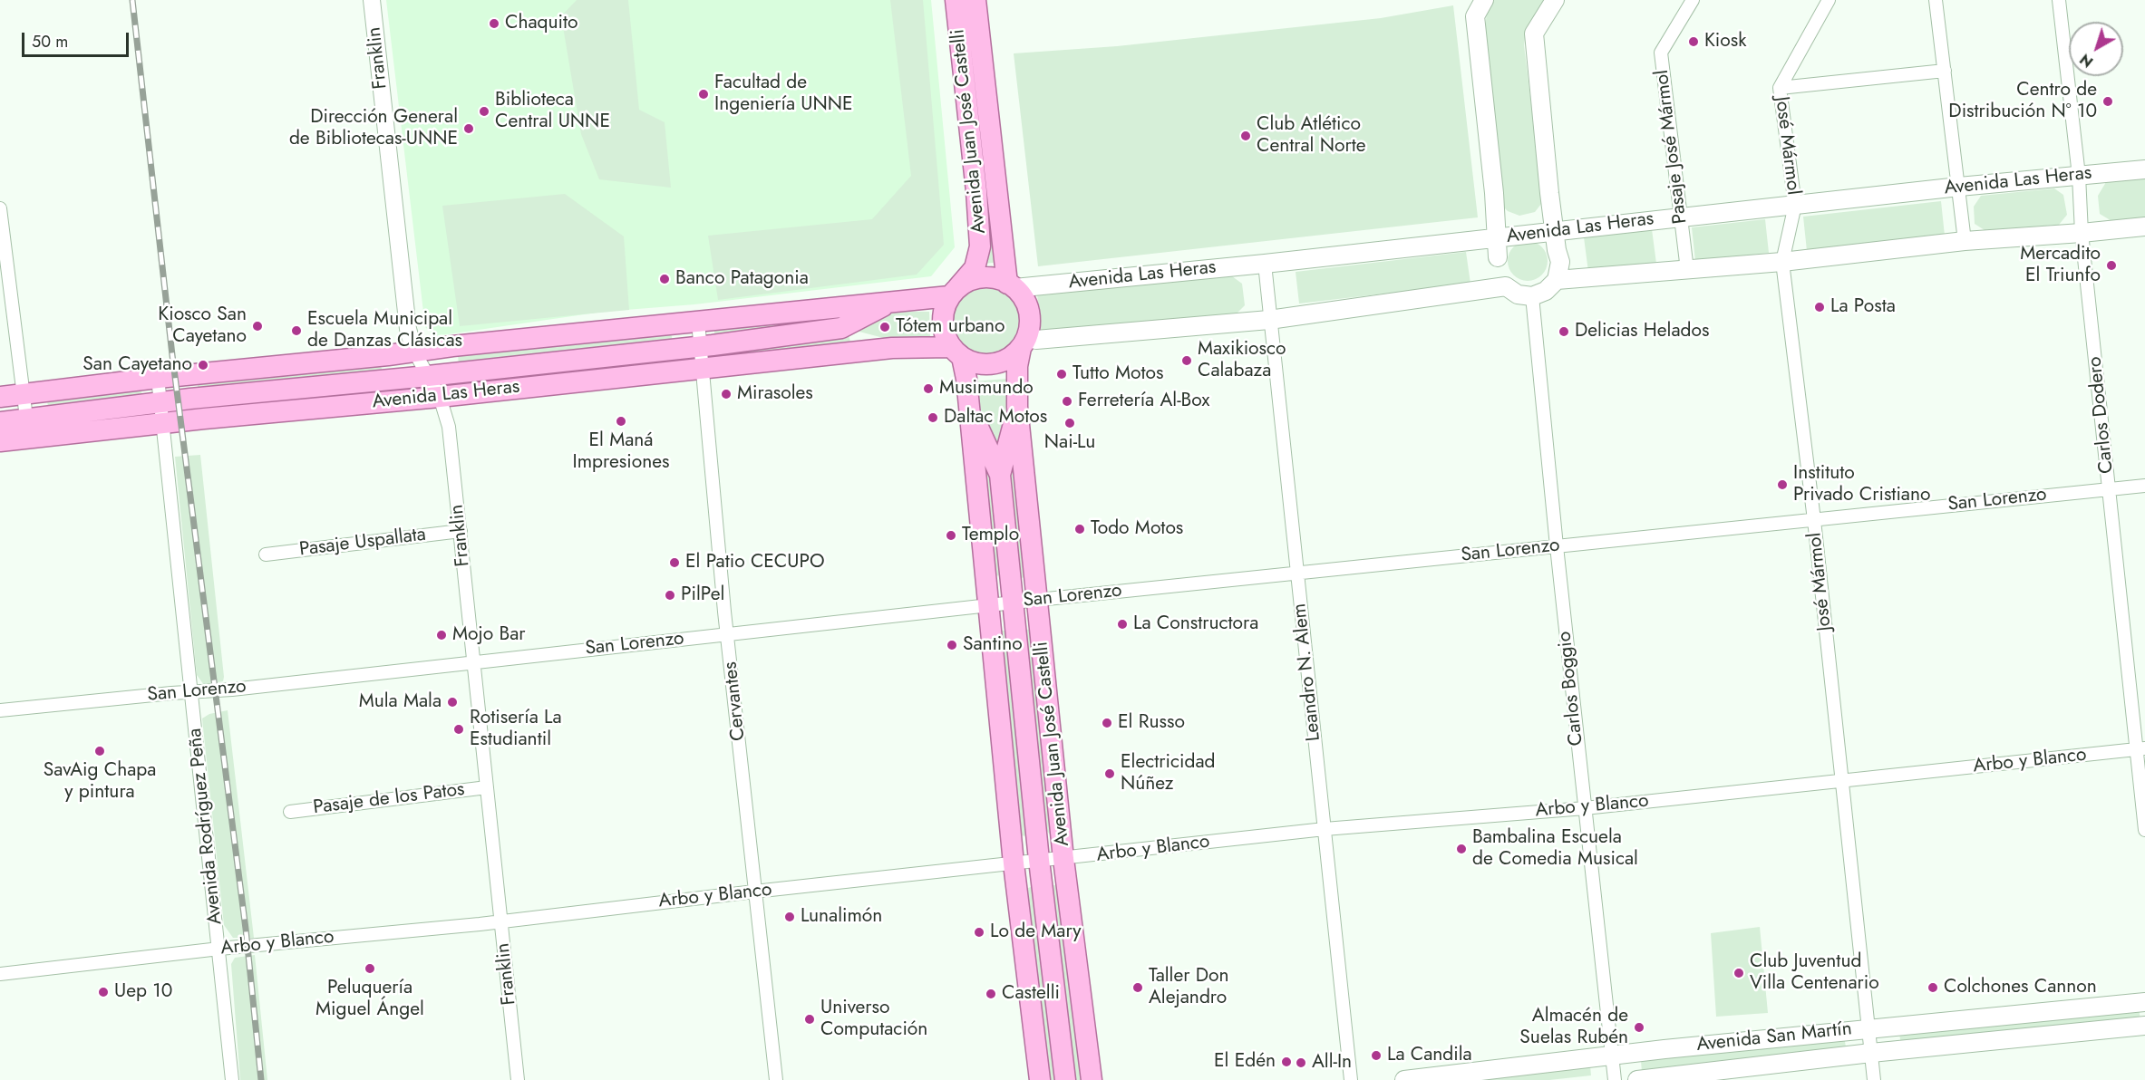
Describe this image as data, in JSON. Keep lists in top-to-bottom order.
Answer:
{
  "streets": {
    "main road": ["Avenida Juan José Castelli", "Avenida Las Heras", "Avenida San Martín"],
    "street": [
      "Franklin",
      "José Mármol",
      "Pasaje José Mármol",
      "Carlos Dodero",
      "San Lorenzo",
      "Pasaje Uspallata",
      "Leandro N. Alem",
      "Carlos Boggio",
      "Cervantes",
      "Arbo y Blanco",
      "Pasaje de los Patos",
      "Avenida Rodríguez Peña"
    ]
  },
  "crossings": [
    ["Franklin", "Avenida Las Heras"],
    ["Franklin", "San Lorenzo"],
    ["Franklin", "Pasaje Uspallata"],
    ["Franklin", "Arbo y Blanco"],
    ["Franklin", "Pasaje de los Patos"],
    ["Avenida Juan José Castelli", "Avenida Las Heras"],
    ["Avenida Juan José Castelli", "San Lorenzo"],
    ["Avenida Juan José Castelli", "Arbo y Blanco"],
    ["José Mármol", "Avenida Las Heras"],
    ["José Mármol", "San Lorenzo"],
    ["José Mármol", "Arbo y Blanco"],
    ["José Mármol", "Avenida San Martín"],
    ["Pasaje José Mármol", "Avenida Las Heras"],
    ["Avenida Las Heras", "Carlos Dodero"],
    ["Avenida Las Heras", "Leandro N. Alem"],
    ["Avenida Las Heras", "Carlos Boggio"],
    ["Avenida Las Heras", "Cervantes"],
    ["Avenida Las Heras", "Avenida Rodríguez Peña"],
    ["Carlos Dodero", "San Lorenzo"],
    ["Carlos Dodero", "Arbo y Blanco"],
    ["San Lorenzo", "Leandro N. Alem"],
    ["San Lorenzo", "Carlos Boggio"],
    ["San Lorenzo", "Cervantes"],
    ["San Lorenzo", "Avenida Rodríguez Peña"],
    ["Leandro N. Alem", "Arbo y Blanco"],
    ["Carlos Boggio", "Arbo y Blanco"],
    ["Carlos Boggio", "Avenida San Martín"],
    ["Cervantes", "Arbo y Blanco"],
    ["Arbo y Blanco", "Avenida Rodríguez Peña"]
  ],
  "places": [
    "Chaquito",
    "Kiosk",
    "Facultad de Ingeniería UNNE",
    "Centro de Distribución Nº 10",
    "Biblioteca Central UNNE",
    "Dirección General de Bibliotecas-UNNE",
    "Club Atlético Central Norte",
    "Mercadito El Triunfo",
    "Banco Patagonia",
    "La Posta",
    "Kiosco San Cayetano",
    "Tótem urbano",
    "Escuela Municipal de Danzas Clásicas",
    "Delicias Helados",
    "Maxikiosco Calabaza",
    "San Cayetano",
    "Tutto Motos",
    "Musimundo",
    "Mirasoles",
    "Ferretería Al-Box",
    "Daltac Motos",
    "El Maná Impresiones",
    "Nai-Lu",
    "Instituto Privado Cristiano",
    "Todo Motos",
    "Templo",
    "El Patio CECUPO",
    "PilPel",
    "La Constructora",
    "Mojo Bar",
    "Santino",
    "Mula Mala",
    "El Russo",
    "Rotisería La Estudiantil",
    "SavAig Chapa y pintura",
    "Electricidad Núñez",
    "Bambalina Escuela de Comedia Musical",
    "Lunalimón",
    "Lo de Mary",
    "Peluquería Miguel Ángel",
    "Club Juventud Villa Centenario",
    "Taller Don Alejandro",
    "Colchones Cannon",
    "Uep 10",
    "Castelli",
    "Universo Computación",
    "Almacén de Suelas Rubén",
    "La Candila",
    "El Edén",
    "All-In"
  ],
  "scale_bar": "50 m",
  "north": "bottom left"
}
